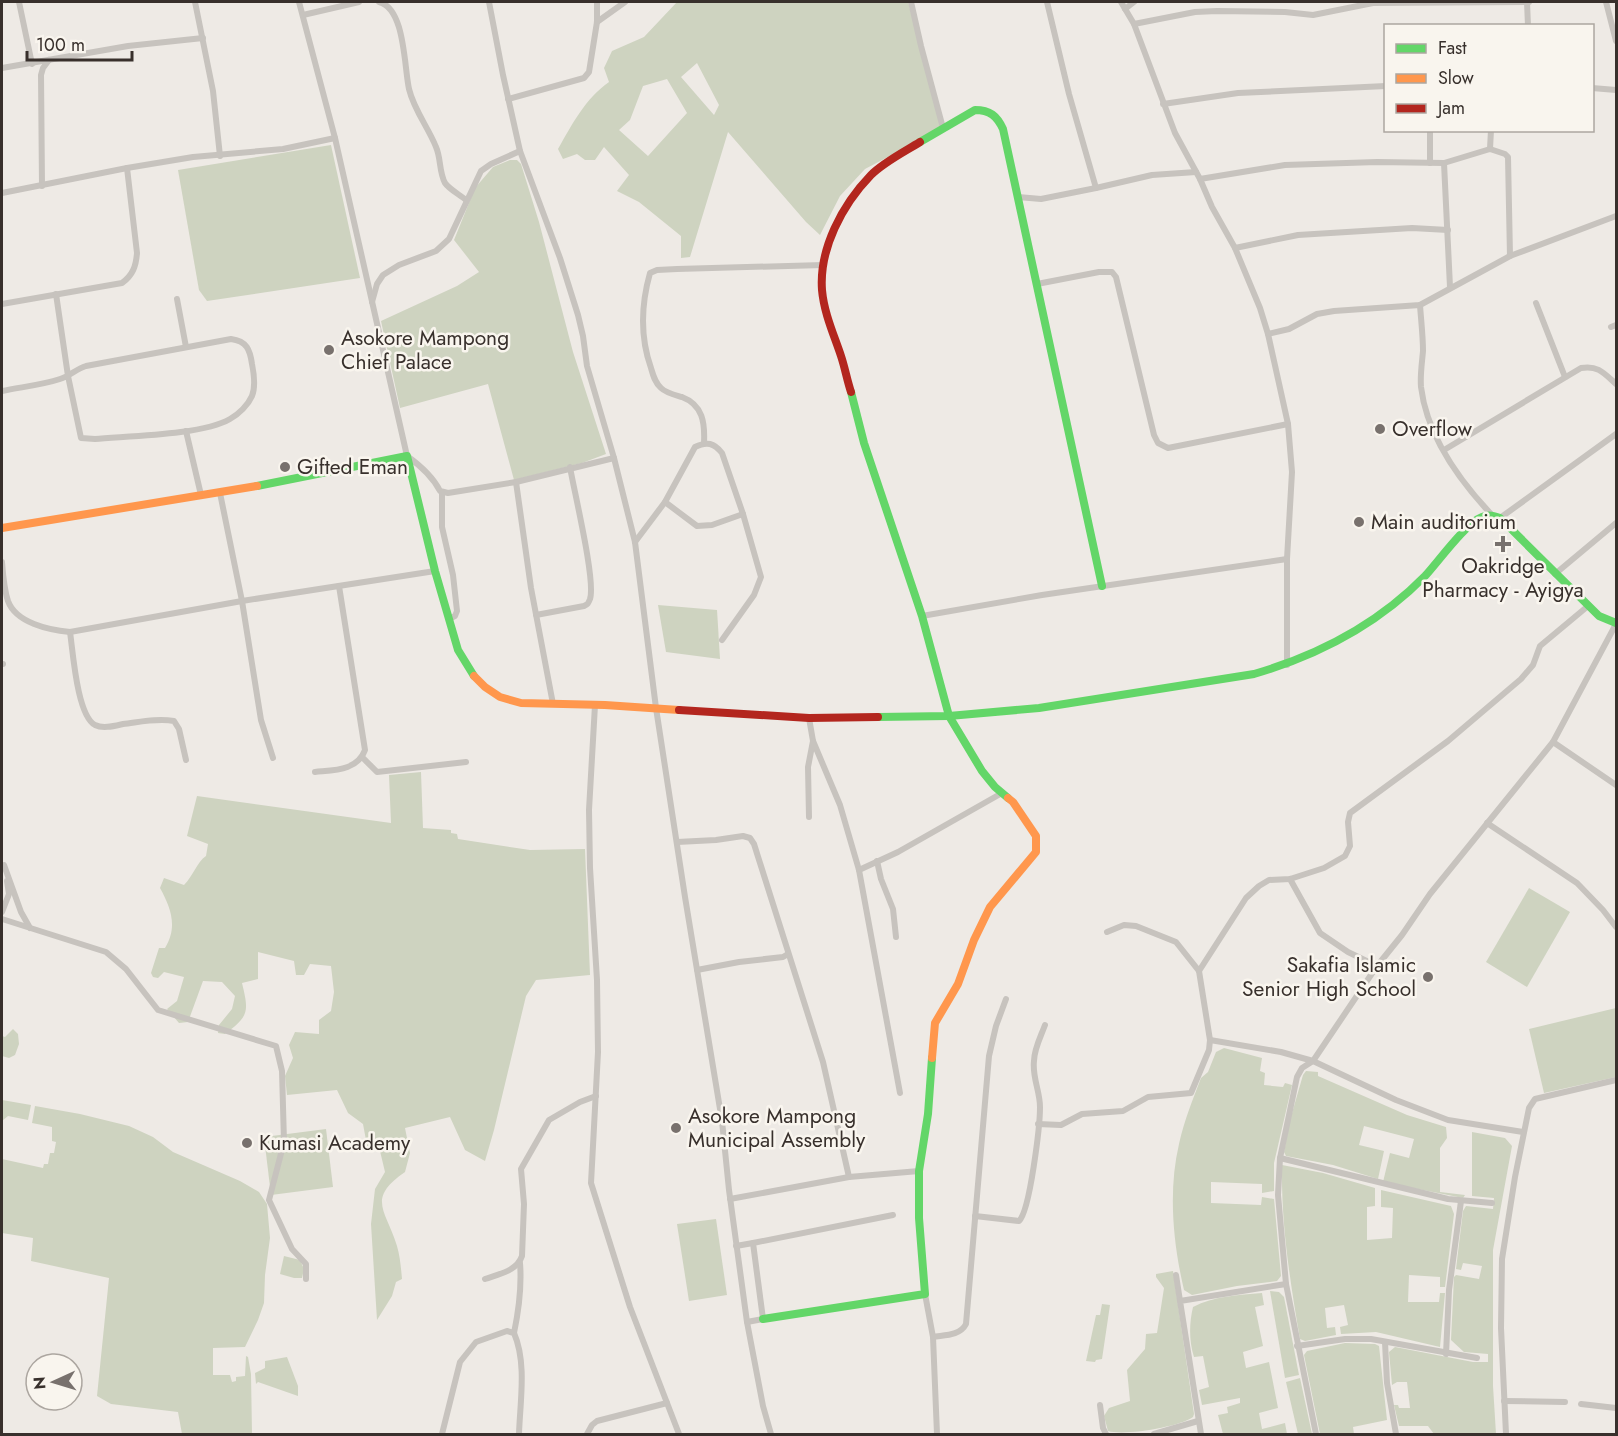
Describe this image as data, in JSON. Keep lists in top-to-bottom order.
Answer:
{
  "places": {
    "other": [
      "Asokore Mampong Chief Palace",
      "Overflow",
      "Gifted Eman",
      "Main auditorium",
      "Sakafia Islamic Senior High School",
      "Asokore Mampong Municipal Assembly",
      "Kumasi Academy"
    ],
    "health": ["Oakridge Pharmacy - Ayigya"]
  },
  "legend": ["Fast", "Slow", "Jam"],
  "scale_bar": "100 m",
  "north": "left"
}
